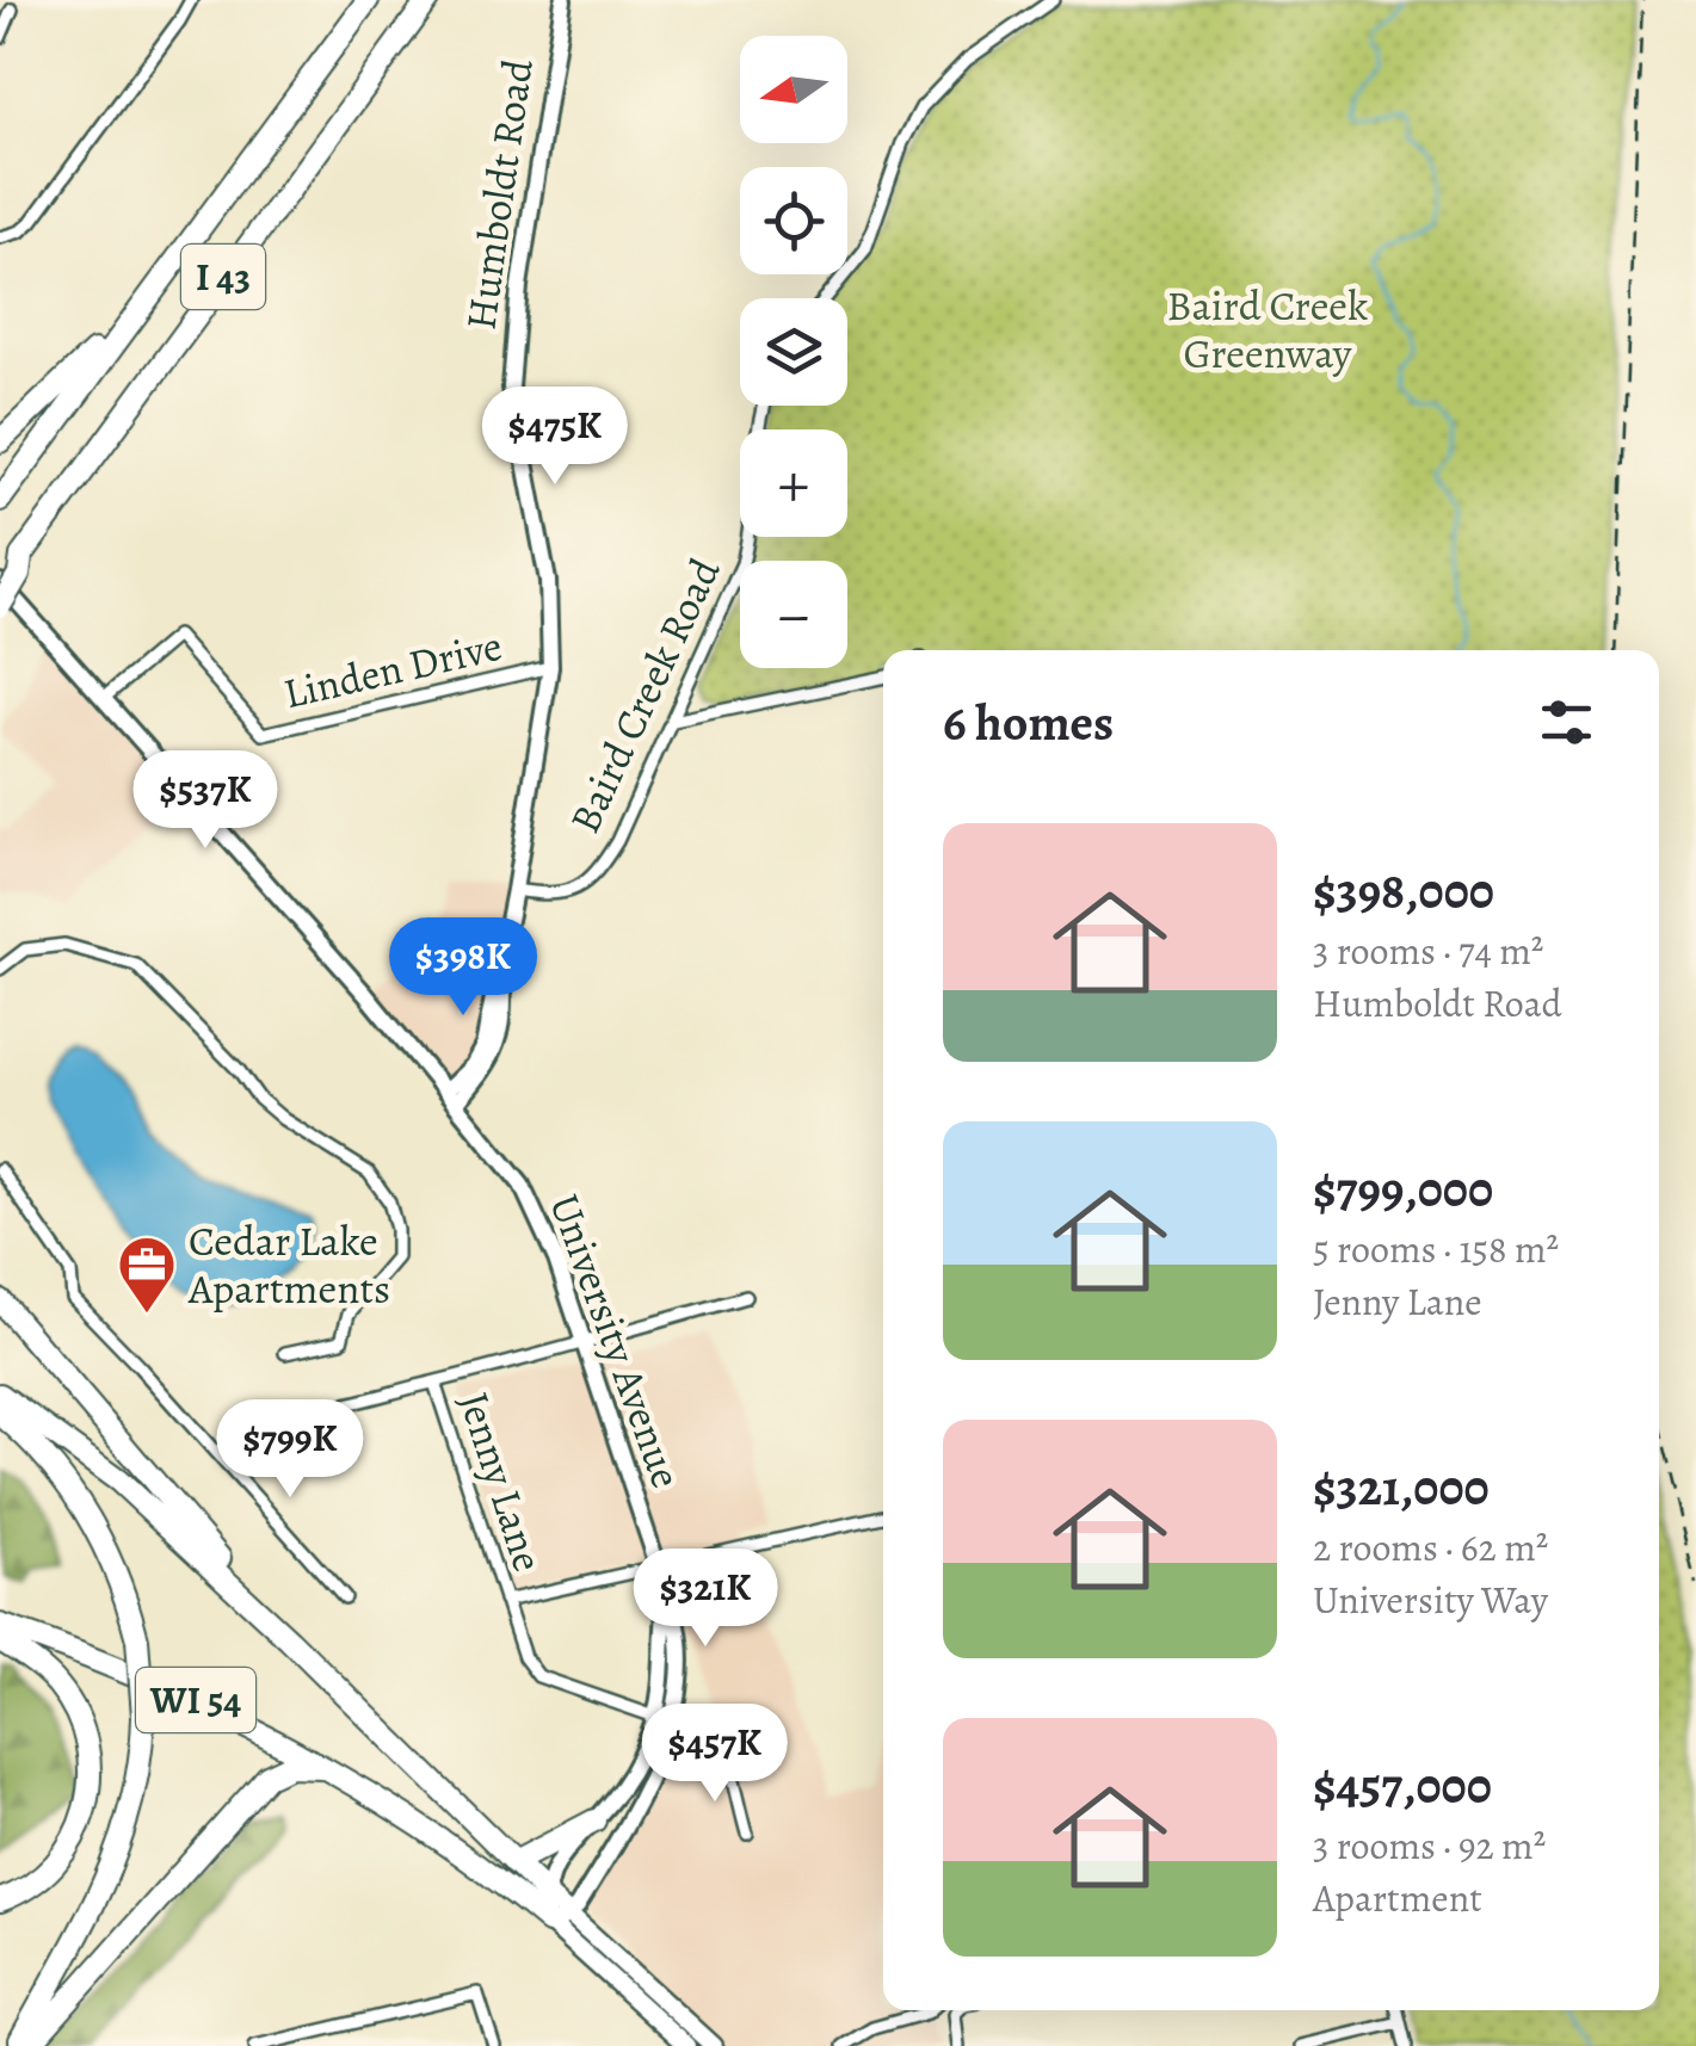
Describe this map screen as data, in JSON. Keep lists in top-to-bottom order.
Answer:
{
  "streets": {
    "highway": ["I 43", "WI 54"],
    "main road": ["Humboldt Road", "University Avenue"],
    "street": ["Linden Drive", "Baird Creek Road", "Jenny Lane"]
  },
  "crossings": [
    ["Humboldt Road", "Linden Drive"],
    ["Humboldt Road", "Baird Creek Road"],
    ["Humboldt Road", "University Avenue"],
    ["I 43", "University Avenue"],
    ["Linden Drive", "University Avenue"],
    ["University Avenue", "Jenny Lane"]
  ],
  "parks": ["Baird Creek Greenway"],
  "places": {
    "office": ["Cedar Lake Apartments"]
  },
  "north": "left",
  "page": {
    "map_buttons": ["+", "−"],
    "price": [
      "$475K",
      "$537K",
      "$398K",
      "$799K",
      "$321K",
      "$457K"
    ],
    "heading": "6 homes",
    "list": [
      {
        "name": "$398,000",
        "note": "3 rooms · 74 m² · Humboldt Road"
      },
      {
        "name": "$799,000",
        "note": "5 rooms · 158 m² · Jenny Lane"
      },
      {
        "name": "$321,000",
        "note": "2 rooms · 62 m² · University Way"
      },
      {
        "name": "$457,000",
        "note": "3 rooms · 92 m² · Apartment"
      }
    ]
  }
}
